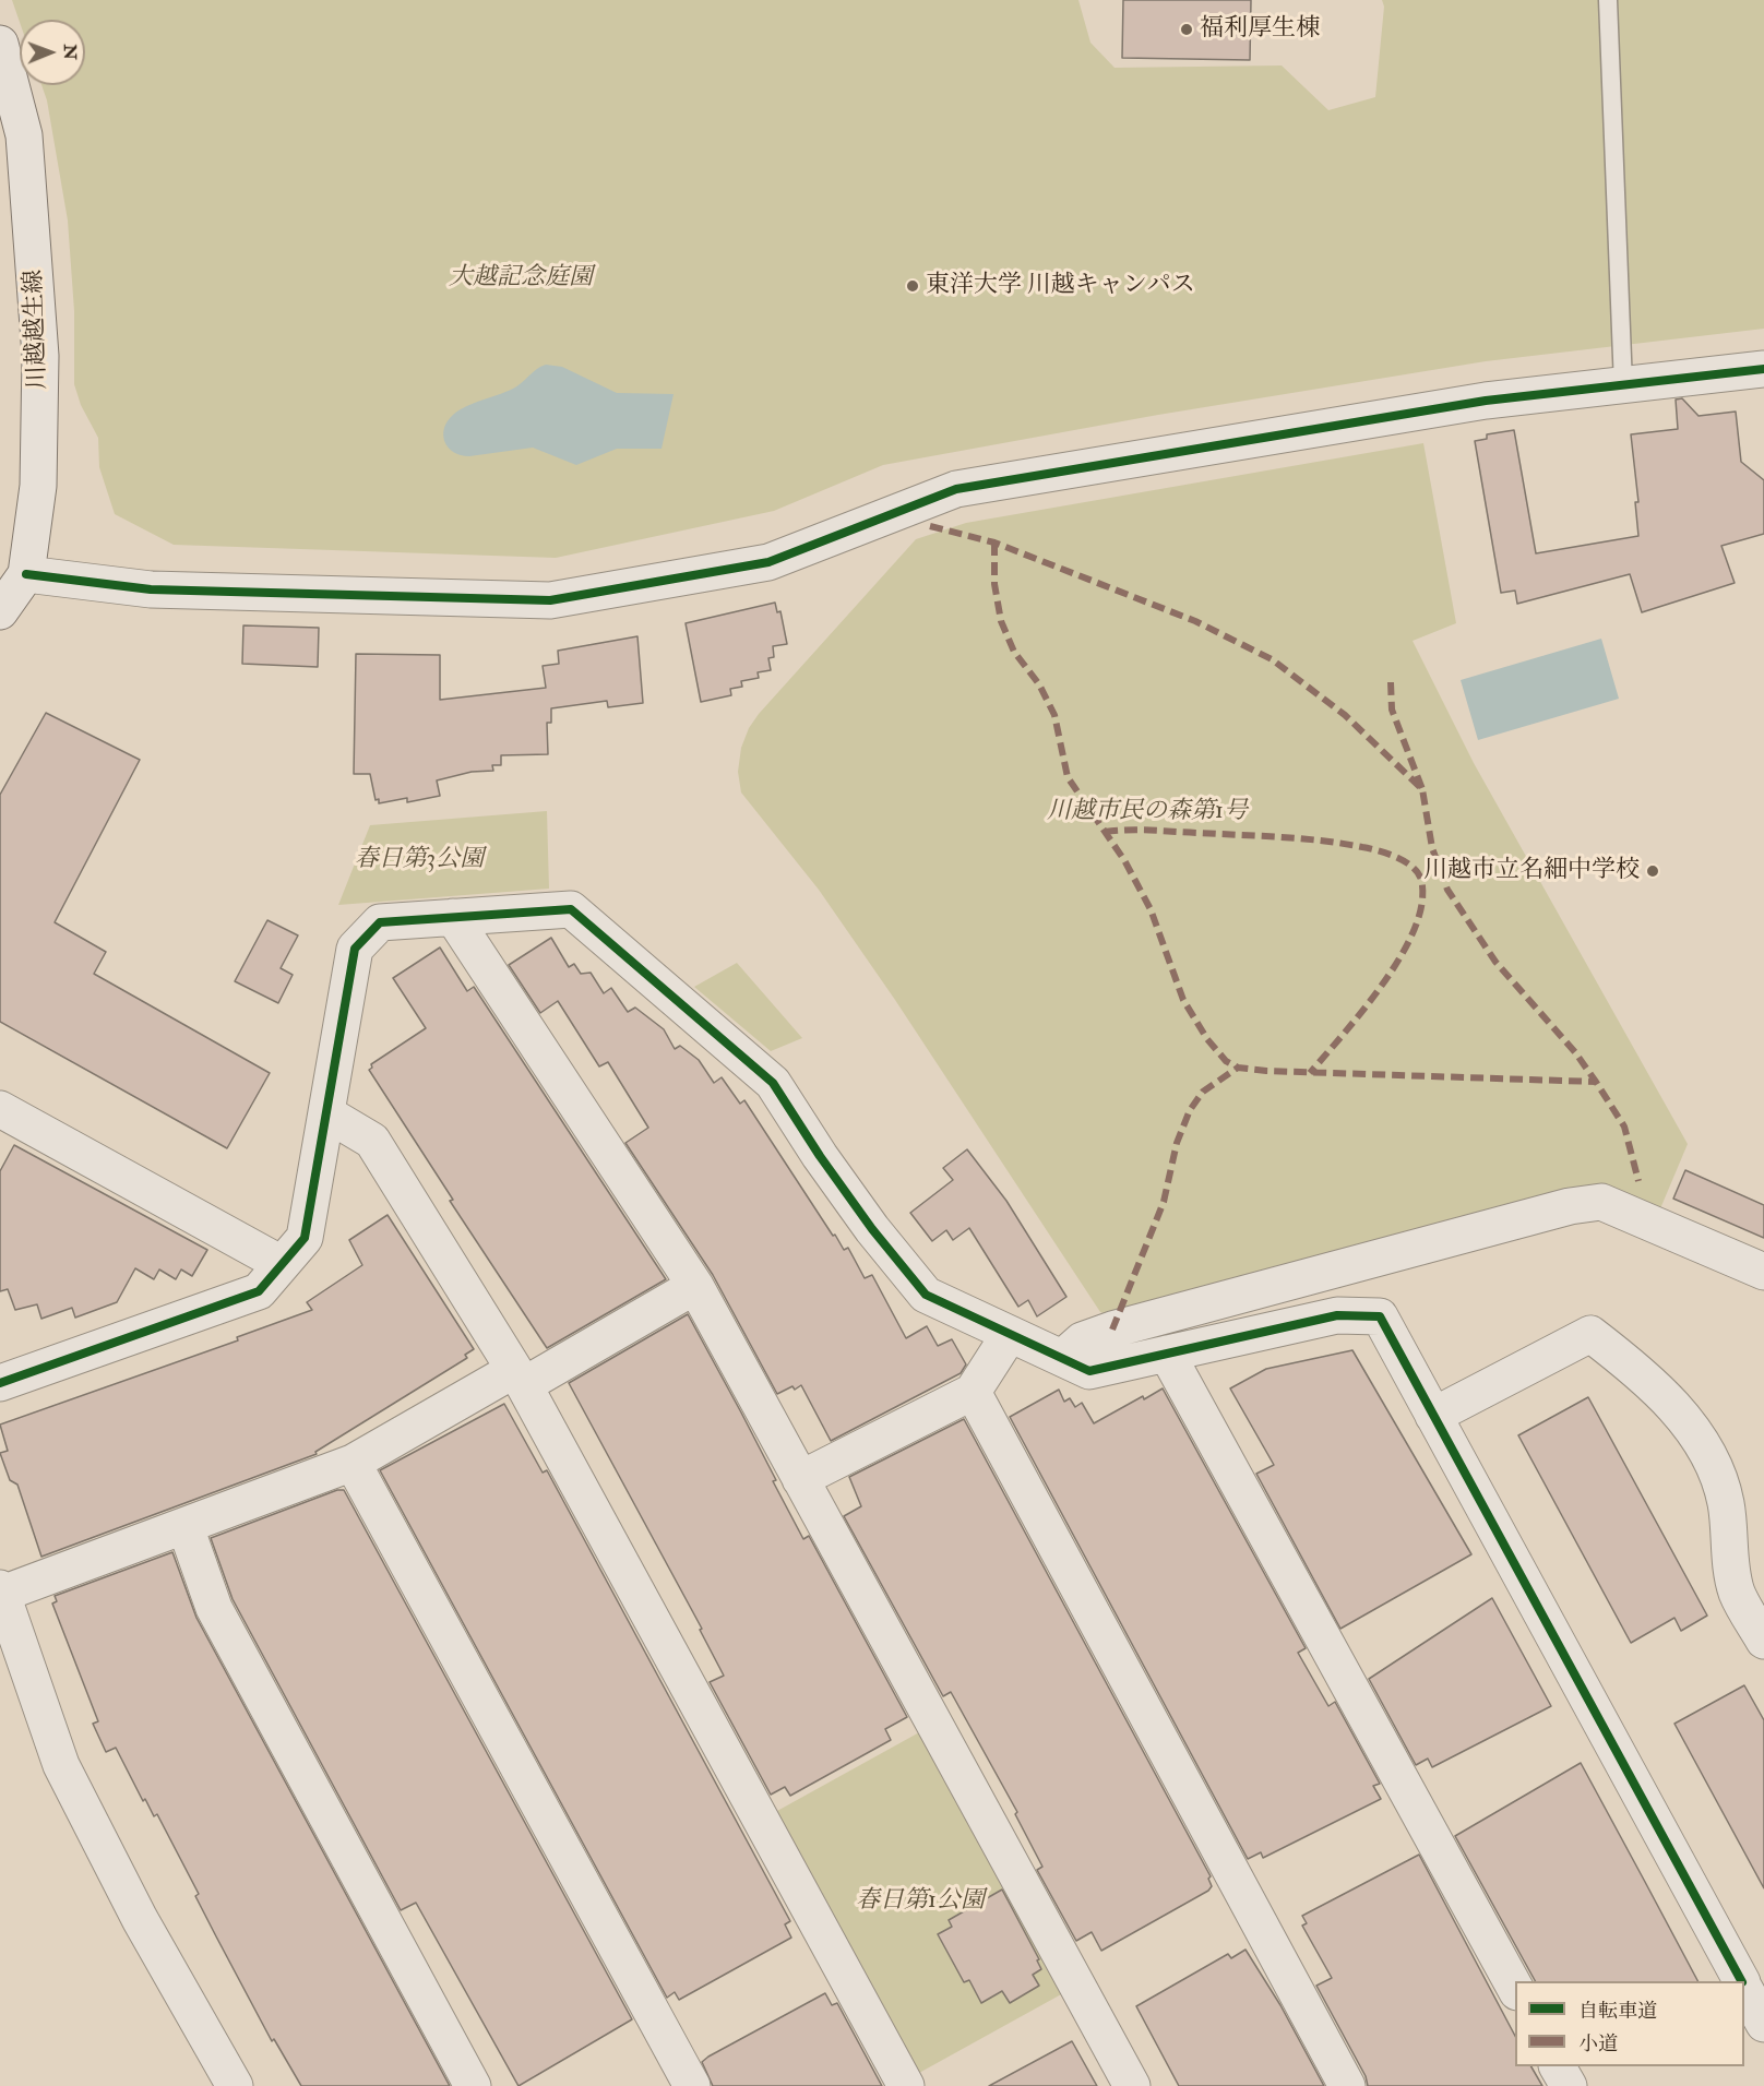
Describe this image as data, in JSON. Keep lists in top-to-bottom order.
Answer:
{
  "streets": {
    "street": ["川越越生線"]
  },
  "parks": [
    "大越記念庭園",
    "川越市民の森第1号",
    "春日第3公園",
    "春日第1公園"
  ],
  "places": ["福利厚生棟", "東洋大学 川越キャンパス", "川越市立名細中学校"],
  "legend": ["自転車道", "小道"],
  "north": "right"
}
